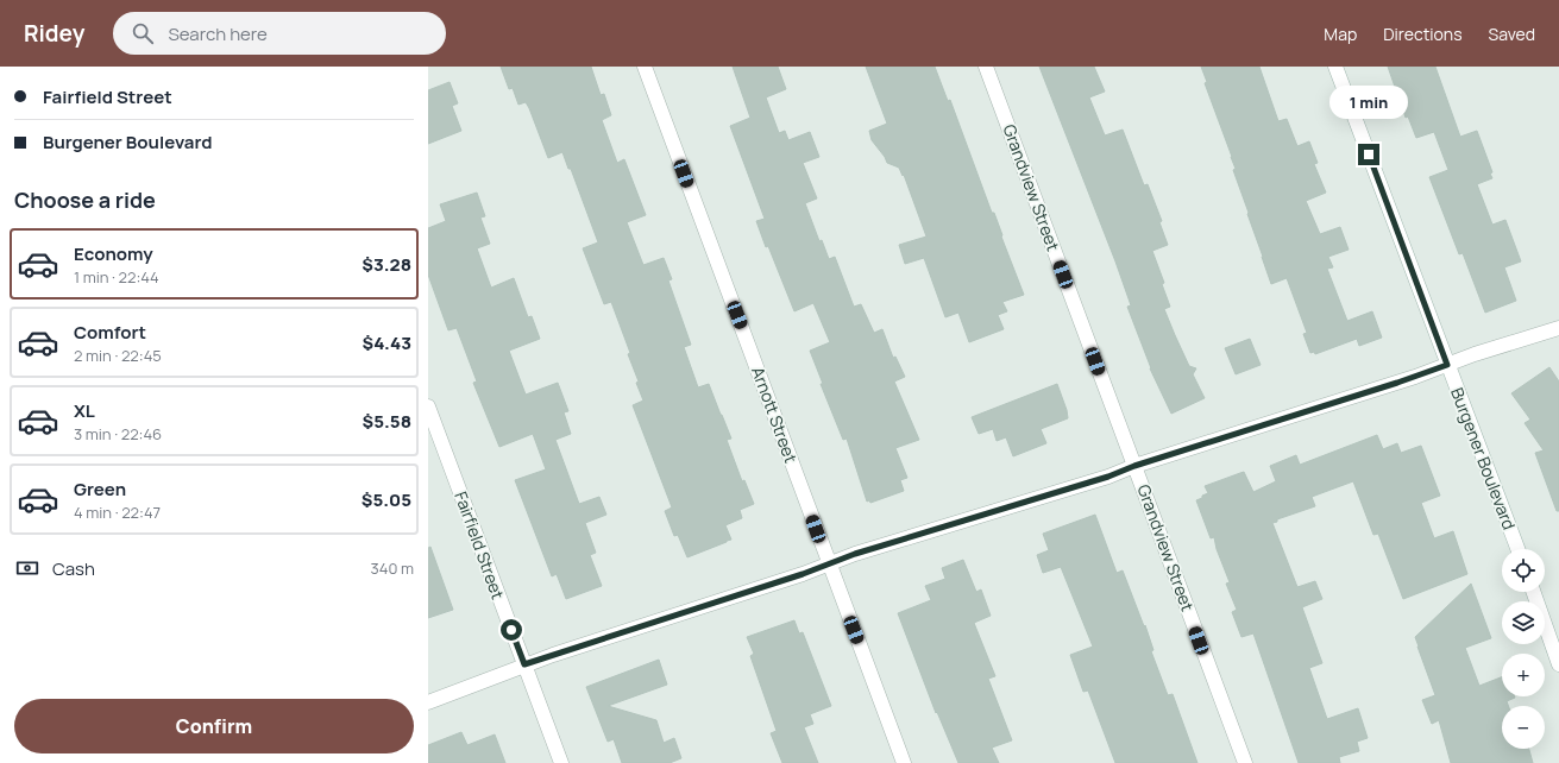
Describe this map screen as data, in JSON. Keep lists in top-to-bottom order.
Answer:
{
  "streets": {
    "street": [
      "Grandview Street",
      "Arnott Street",
      "Burgener Boulevard",
      "Fairfield Street"
    ]
  },
  "page": {
    "header": "Ridey",
    "search": "Search here",
    "nav": ["Map", "Directions", "Saved"],
    "banner": ["Fairfield Street", "Burgener Boulevard"],
    "bubble": "1 min",
    "heading": "Choose a ride",
    "list": [
      {
        "name": "Economy",
        "note": "1 min · 22:44",
        "value": "$3.28"
      },
      {
        "name": "Comfort",
        "note": "2 min · 22:45",
        "value": "$4.43"
      },
      {
        "name": "XL",
        "note": "3 min · 22:46",
        "value": "$5.58"
      },
      {
        "name": "Green",
        "note": "4 min · 22:47",
        "value": "$5.05"
      }
    ],
    "pay": ["Cash", "340 m"],
    "map_buttons": ["+", "−"],
    "buttons": "Confirm"
  }
}
